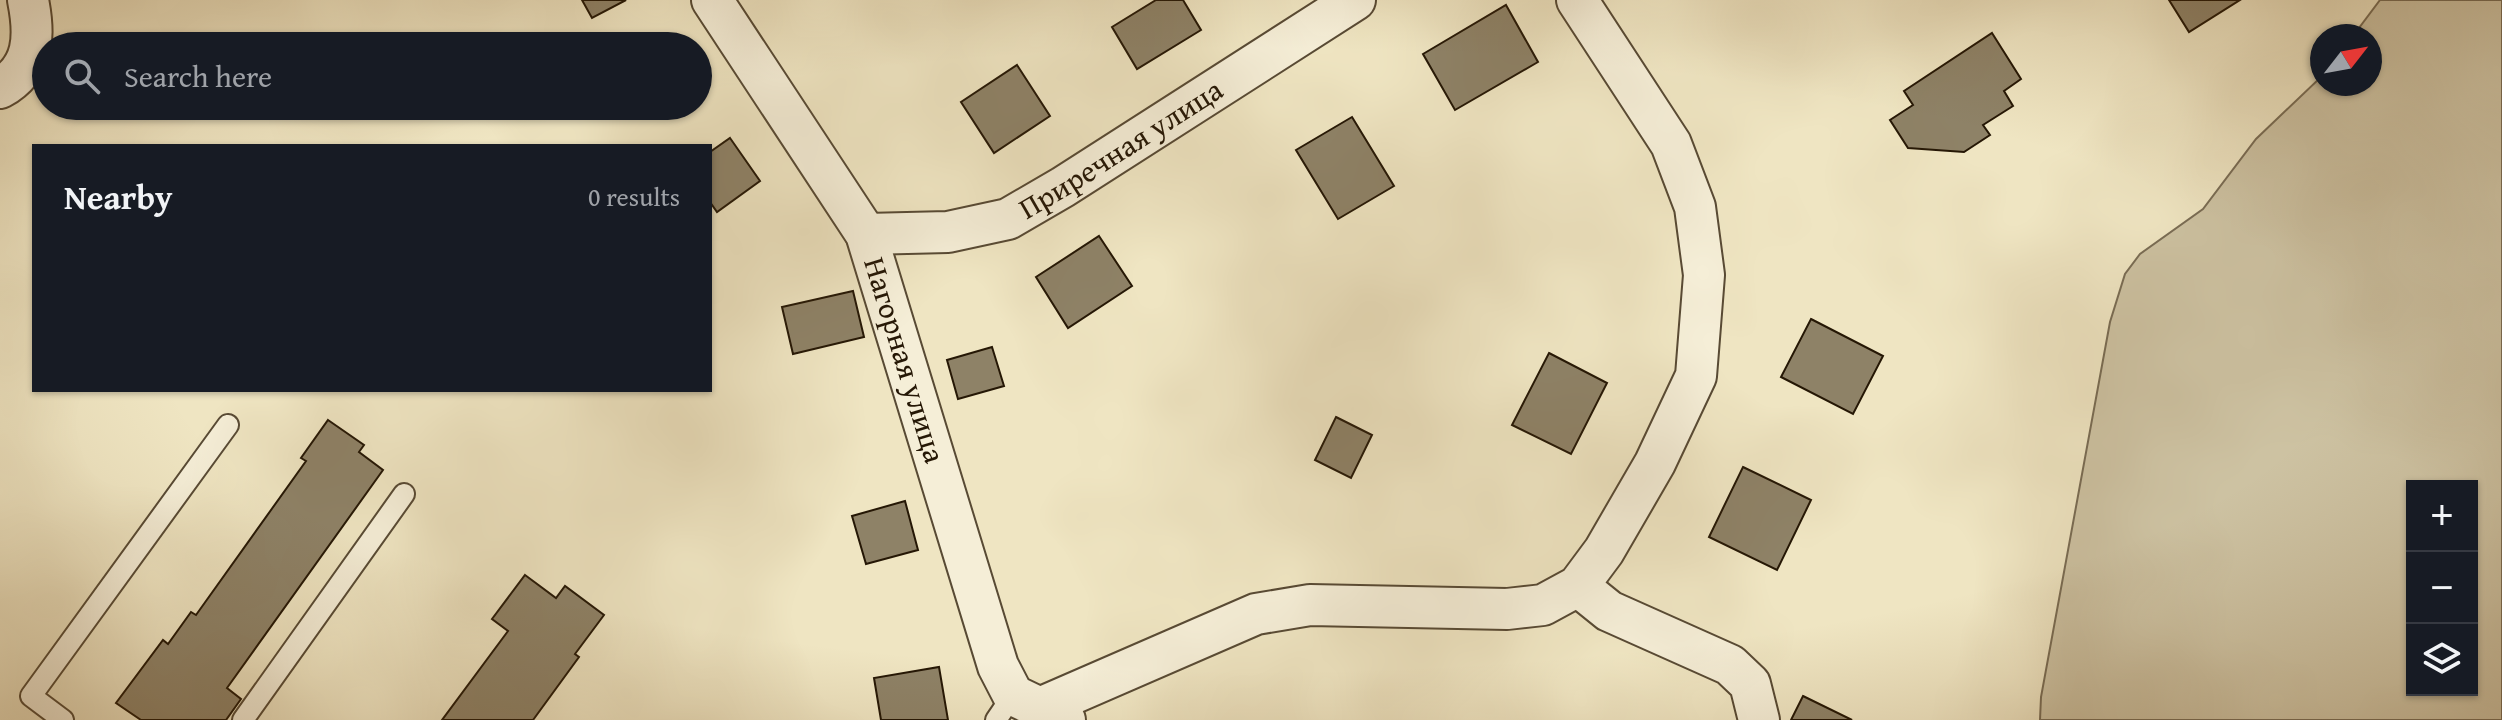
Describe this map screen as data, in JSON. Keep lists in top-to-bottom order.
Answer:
{
  "streets": {
    "street": ["Приречная улица", "Нагорная улица"]
  },
  "crossings": [
    ["Приречная улица", "Нагорная улица"]
  ],
  "north": "top right",
  "page": {
    "search": "Search here",
    "heading": ["Nearby", "0 results"],
    "map_buttons": ["+", "−"]
  }
}
